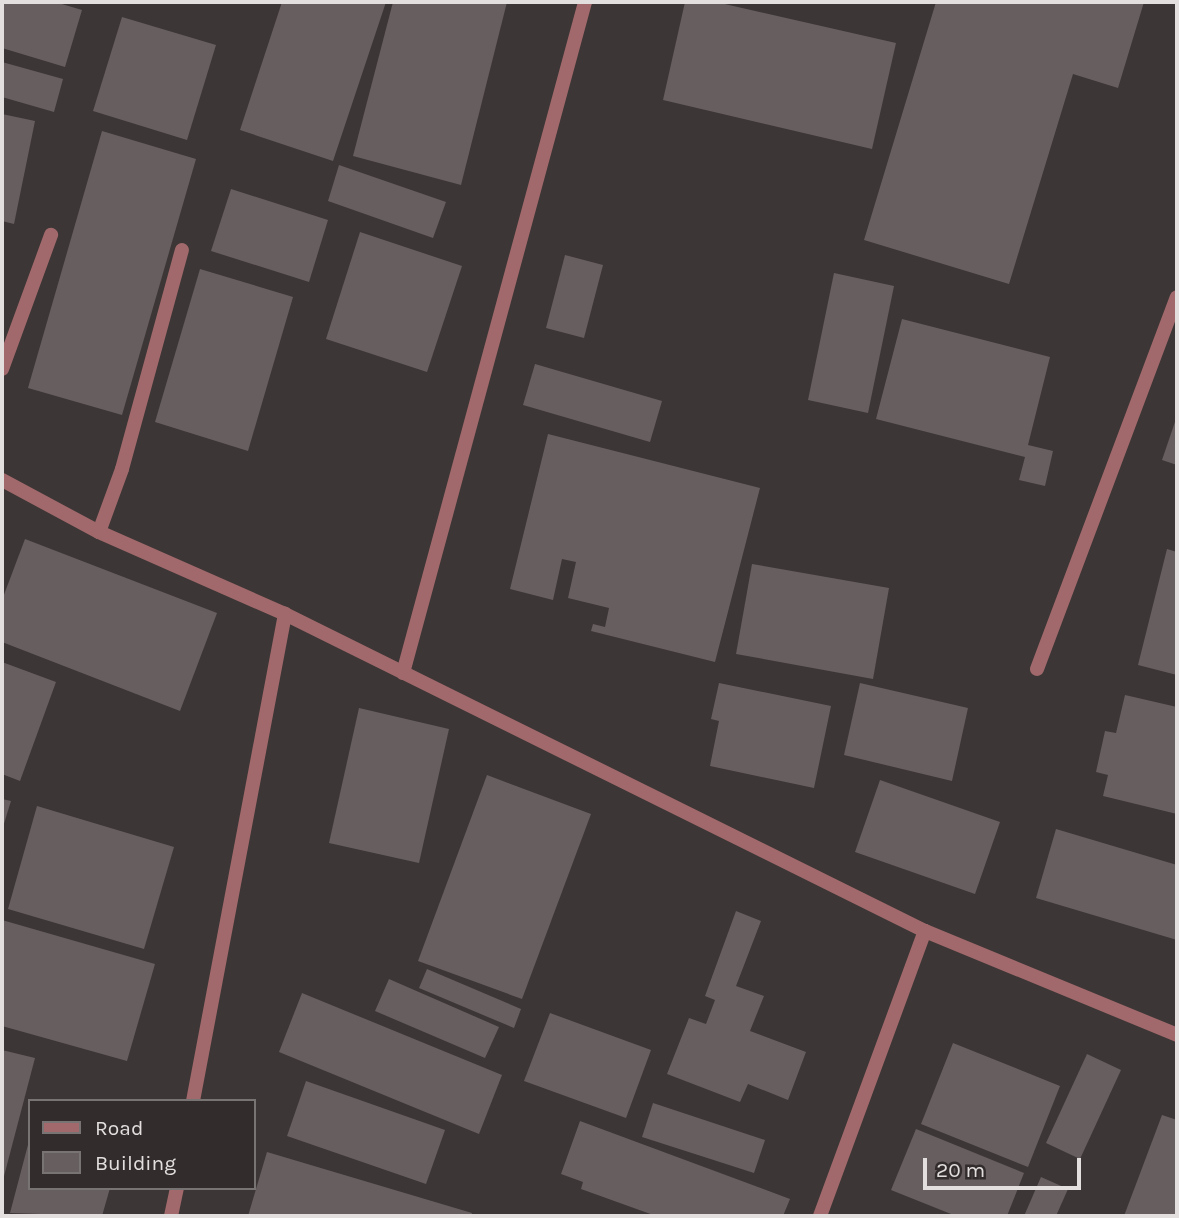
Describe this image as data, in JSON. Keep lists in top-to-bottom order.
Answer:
{
  "legend": ["Road", "Building"],
  "scale_bar": "20 m"
}
